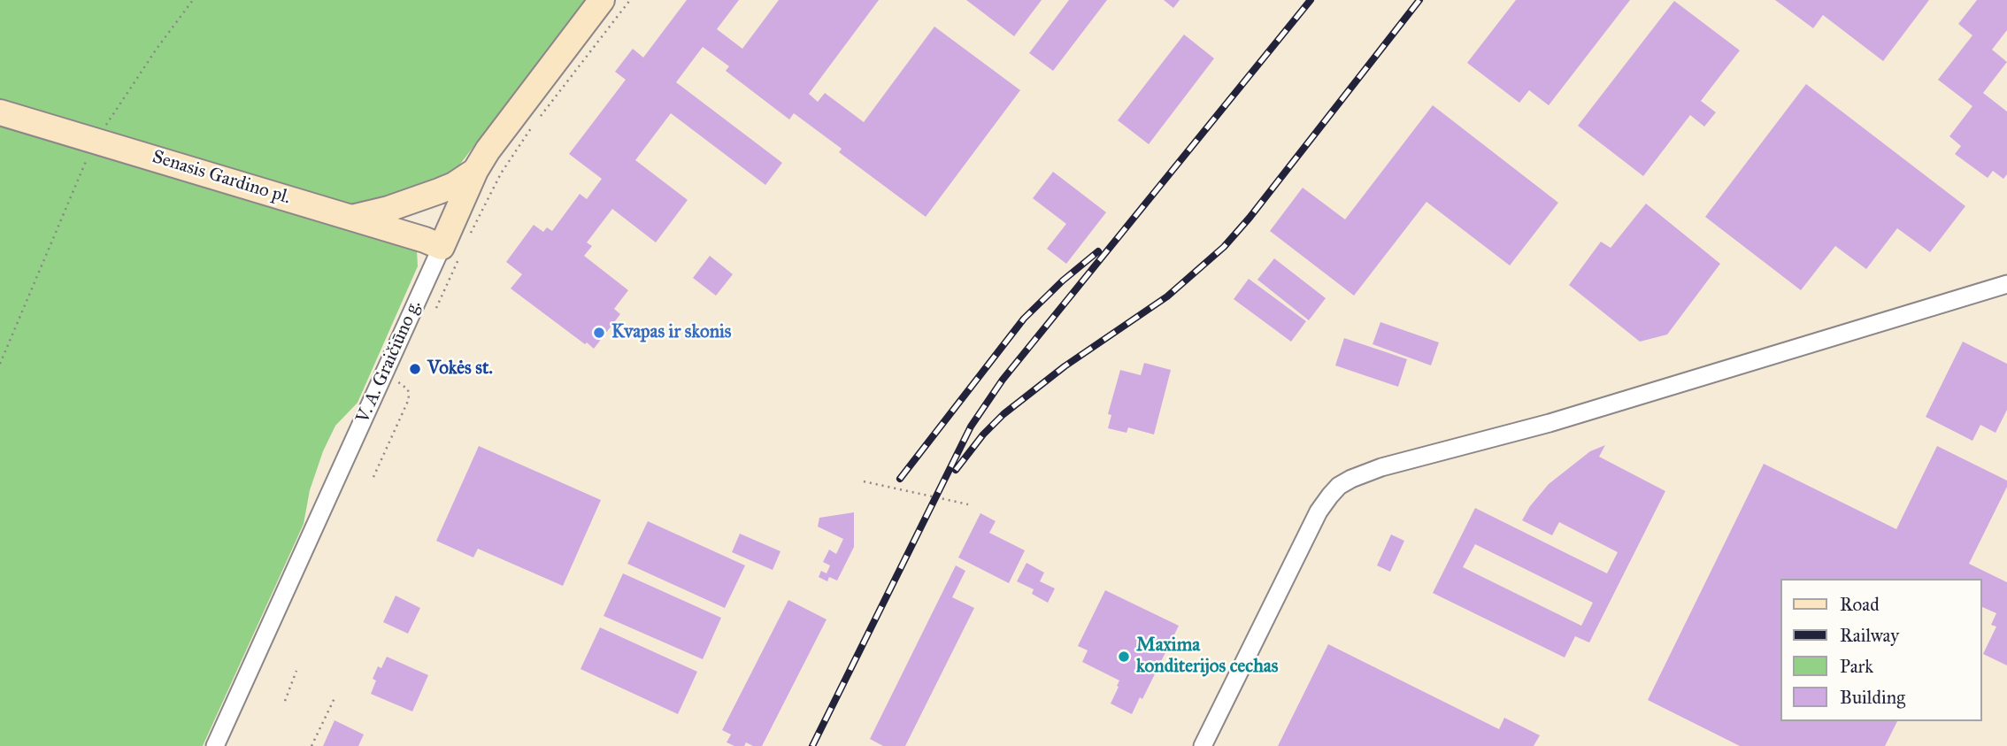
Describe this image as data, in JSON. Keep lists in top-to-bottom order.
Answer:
{
  "streets": {
    "main road": ["Senasis Gardino pl.", "V. A. Graičiūno g."]
  },
  "crossings": [
    ["Senasis Gardino pl.", "V. A. Graičiūno g."]
  ],
  "places": ["Kvapas ir skonis", "Vokės st.", "Maxima konditerijos cechas"],
  "legend": [
    "Road",
    "Railway",
    "Park",
    "Building"
  ]
}
